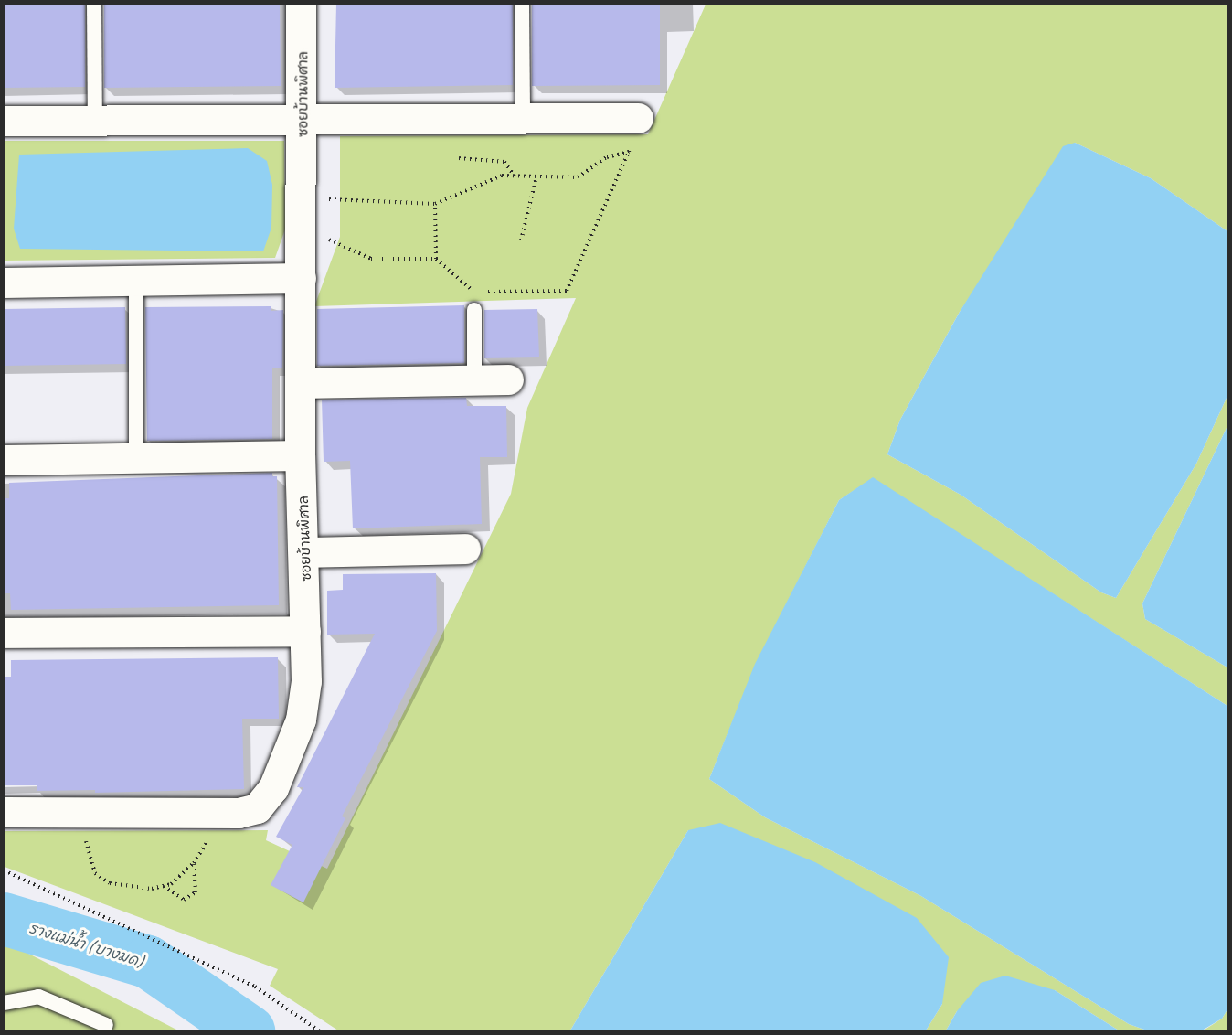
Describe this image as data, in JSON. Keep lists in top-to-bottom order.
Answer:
{
  "streets": {
    "street": ["ซอยบ้านพิศาล"]
  },
  "water": ["รางแม่น้ำ (บางมด)"]
}
